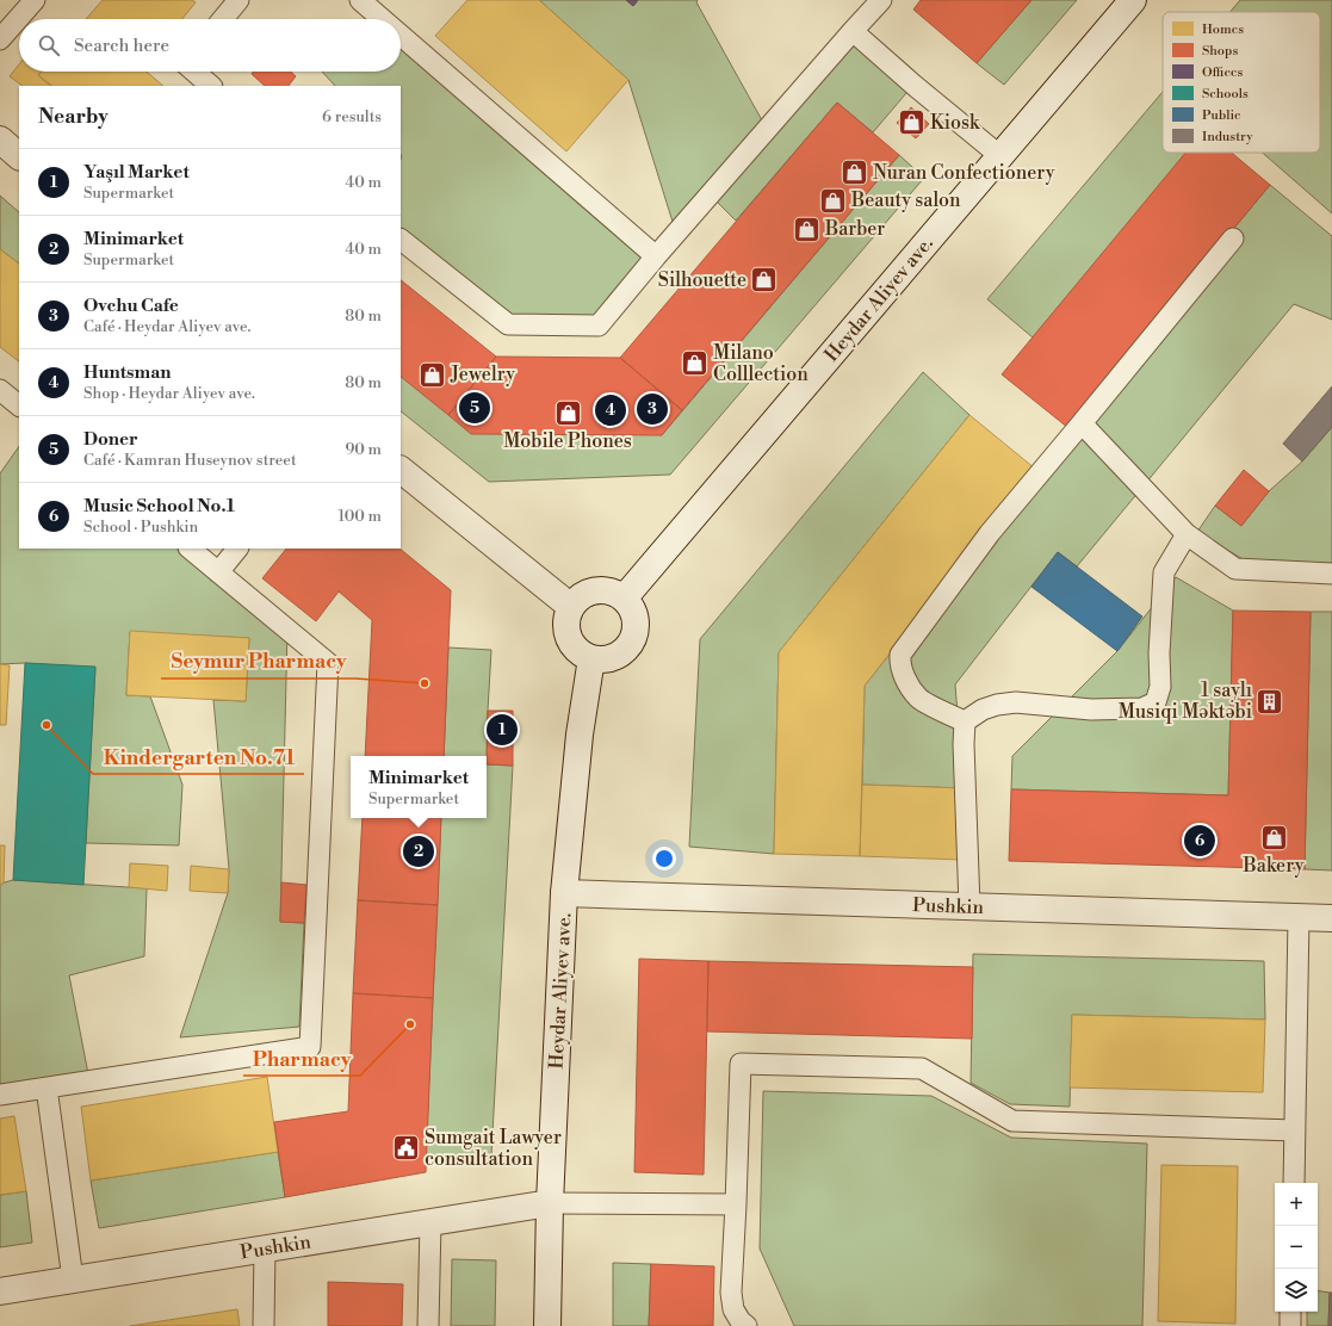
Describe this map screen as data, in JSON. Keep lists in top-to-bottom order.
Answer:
{
  "streets": {
    "main road": ["Heydar Aliyev ave.", "Pushkin"]
  },
  "crossings": [
    ["Heydar Aliyev ave.", "Pushkin"]
  ],
  "places": {
    "shop": [
      "Kiosk",
      "Nuran Confectionery",
      "Beauty salon",
      "Barber",
      "Silhouette",
      "Milano Colllection",
      "Jewelry",
      "Mobile Phones",
      "Bakery"
    ],
    "other": ["Seymur Pharmacy", "Kindergarten No.71", "Pharmacy"],
    "building": ["1 saylı Musiqi Məktəbi"],
    "public building": ["Sumgait Lawyer consultation"]
  },
  "legend": [
    "Homes",
    "Shops",
    "Offices",
    "Schools",
    "Public",
    "Industry"
  ],
  "page": {
    "search": "Search here",
    "heading": ["Nearby", "6 results"],
    "list": [
      {
        "mark": "1",
        "name": "Yaşıl Market",
        "note": "Supermarket",
        "value": "40 m"
      },
      {
        "mark": "2",
        "name": "Minimarket",
        "note": "Supermarket",
        "value": "40 m"
      },
      {
        "mark": "3",
        "name": "Ovchu Cafe",
        "note": "Café · Heydar Aliyev ave.",
        "value": "80 m"
      },
      {
        "mark": "4",
        "name": "Huntsman",
        "note": "Shop · Heydar Aliyev ave.",
        "value": "80 m"
      },
      {
        "mark": "5",
        "name": "Doner",
        "note": "Café · Kamran Huseynov street",
        "value": "90 m"
      },
      {
        "mark": "6",
        "name": "Music School No.1",
        "note": "School · Pushkin",
        "value": "100 m"
      }
    ],
    "pins": [
      "5",
      "3",
      "4",
      "1",
      "6",
      "2"
    ],
    "popup": ["Minimarket", "Supermarket"],
    "map_buttons": ["+", "−"]
  }
}
